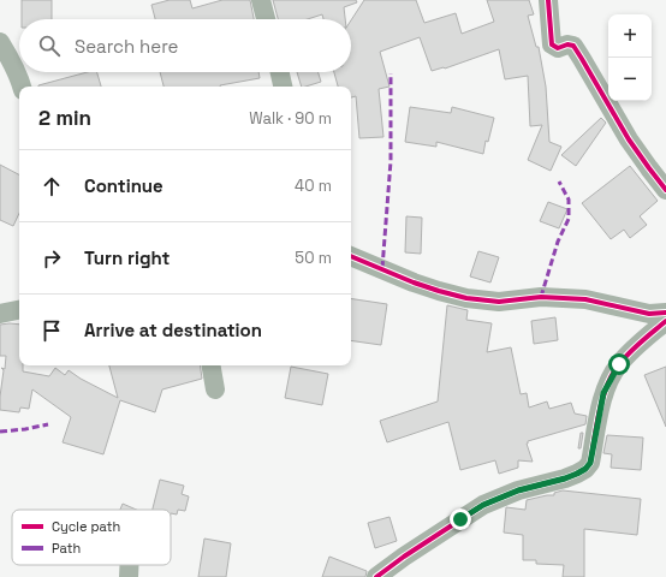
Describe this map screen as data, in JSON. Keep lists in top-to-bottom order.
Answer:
{
  "legend": ["Cycle path", "Path"],
  "page": {
    "map_buttons": ["+", "−"],
    "search": "Search here",
    "heading": ["2 min", "Walk · 90 m"],
    "list": [
      ["Continue", "40 m"],
      ["Turn right", "50 m"],
      "Arrive at destination"
    ]
  }
}
